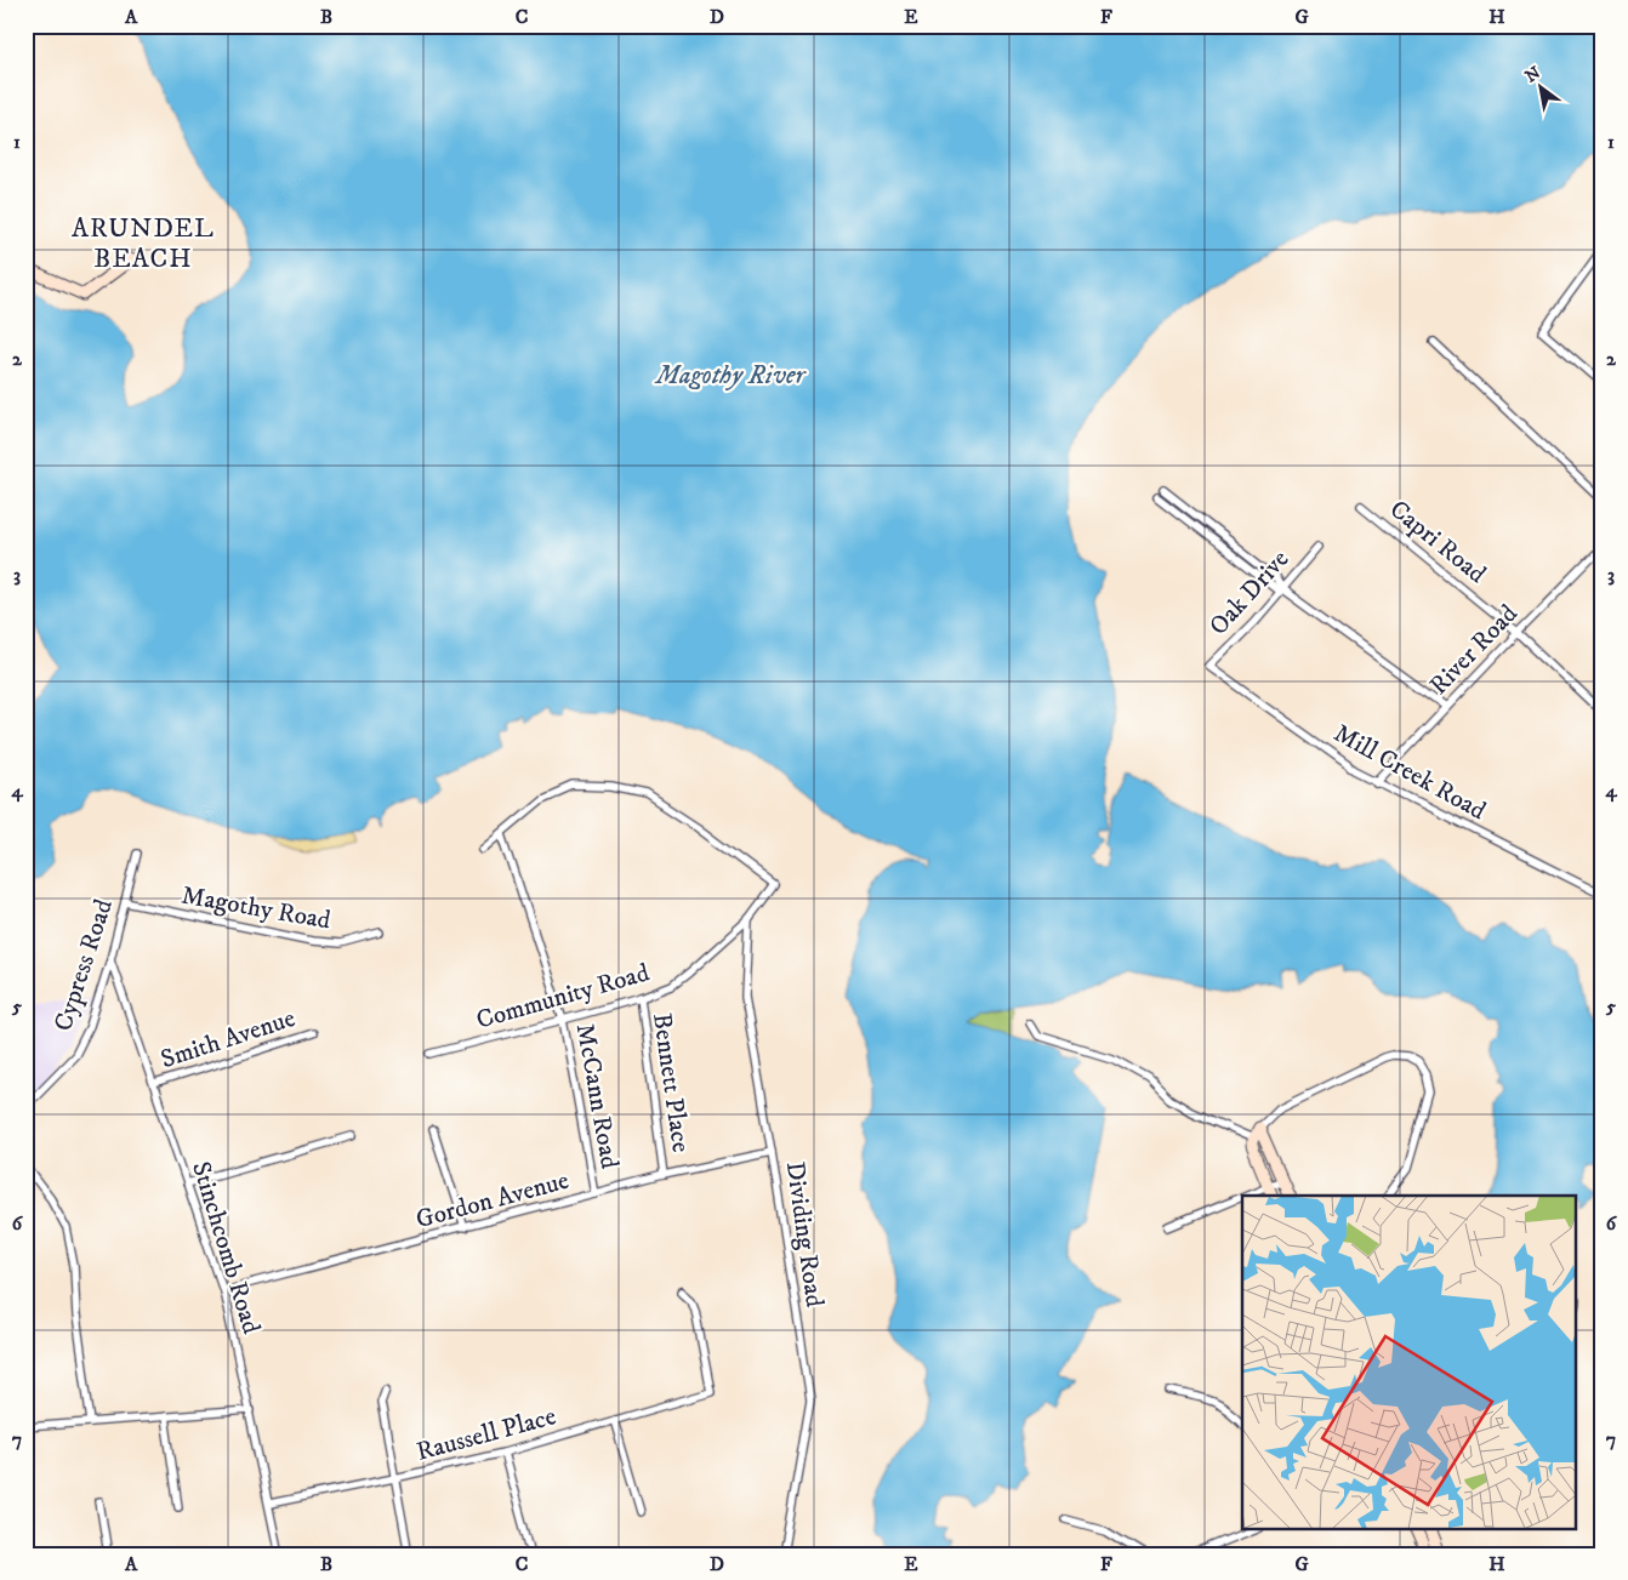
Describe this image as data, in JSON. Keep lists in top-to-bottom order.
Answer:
{
  "streets": {
    "street": [
      "Capri Road",
      "Oak Drive",
      "River Road",
      "Mill Creek Road",
      "Magothy Road",
      "Cypress Road",
      "Community Road",
      "Smith Avenue",
      "Bennett Place",
      "McCann Road",
      "Gordon Avenue",
      "Dividing Road",
      "Stinchcomb Road",
      "Raussell Place"
    ]
  },
  "crossings": [
    ["Capri Road", "River Road"],
    ["Oak Drive", "Mill Creek Road"],
    ["River Road", "Mill Creek Road"],
    ["Magothy Road", "Cypress Road"],
    ["Cypress Road", "Stinchcomb Road"],
    ["Community Road", "Bennett Place"],
    ["Community Road", "McCann Road"],
    ["Community Road", "Dividing Road"],
    ["Smith Avenue", "Stinchcomb Road"],
    ["Bennett Place", "Gordon Avenue"],
    ["McCann Road", "Gordon Avenue"],
    ["Gordon Avenue", "Dividing Road"],
    ["Gordon Avenue", "Stinchcomb Road"],
    ["Stinchcomb Road", "Raussell Place"]
  ],
  "districts": ["ARUNDEL BEACH"],
  "water": ["Magothy River"],
  "north": "top left",
  "grid": {
    "columns": [
      "A",
      "B",
      "C",
      "D",
      "E",
      "F",
      "G",
      "H"
    ],
    "rows": [
      "1",
      "2",
      "3",
      "4",
      "5",
      "6",
      "7"
    ]
  }
}
